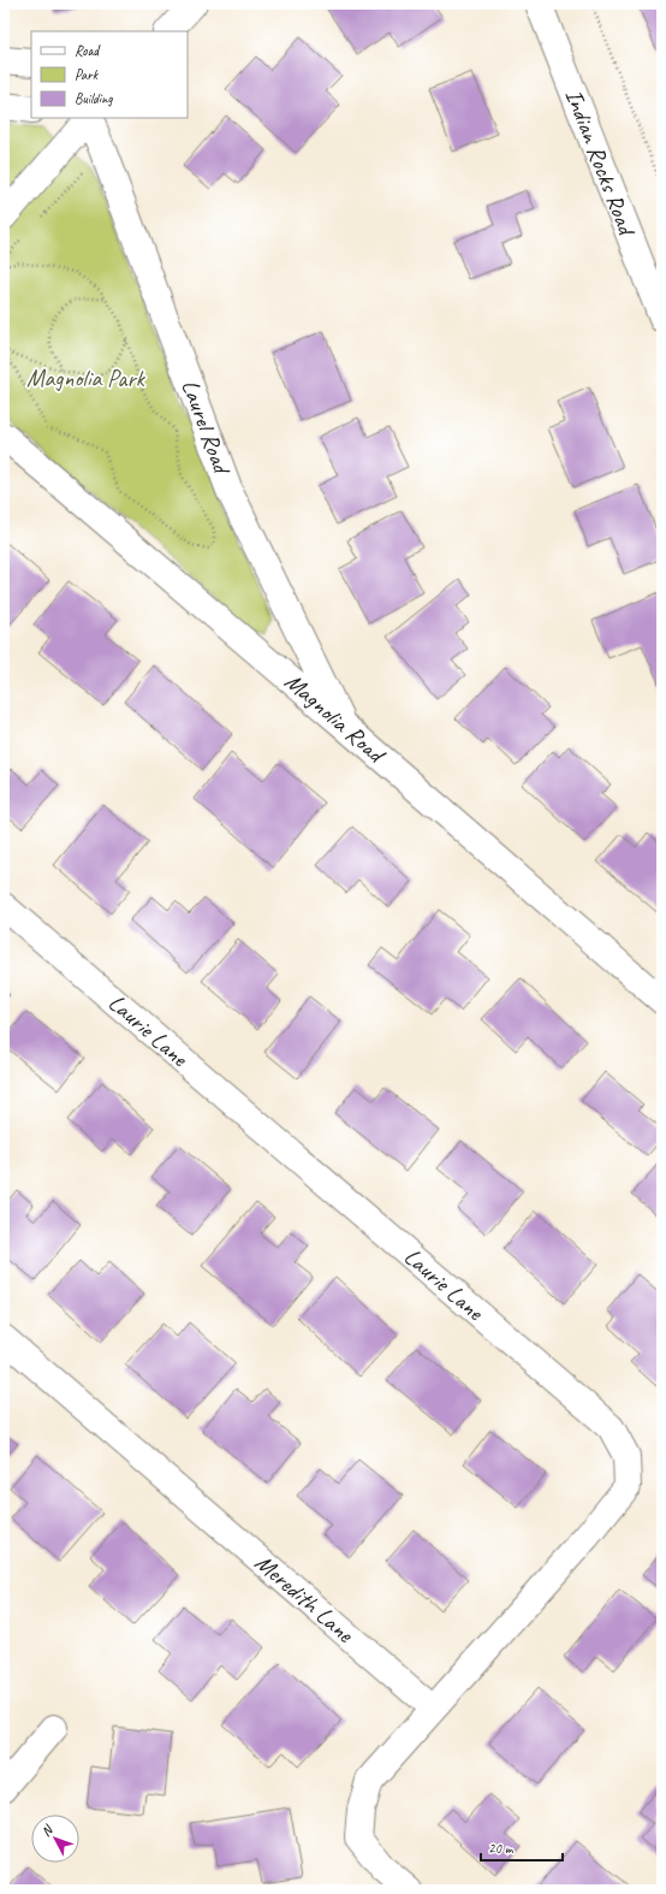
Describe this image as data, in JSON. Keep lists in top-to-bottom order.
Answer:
{
  "streets": {
    "street": [
      "Indian Rocks Road",
      "Laurel Road",
      "Magnolia Road",
      "Laurie Lane",
      "Meredith Lane"
    ]
  },
  "crossings": [
    ["Laurel Road", "Magnolia Road"],
    ["Laurie Lane", "Meredith Lane"]
  ],
  "parks": ["Magnolia Park"],
  "legend": ["Road", "Park", "Building"],
  "scale_bar": "20 m",
  "north": "top left"
}
